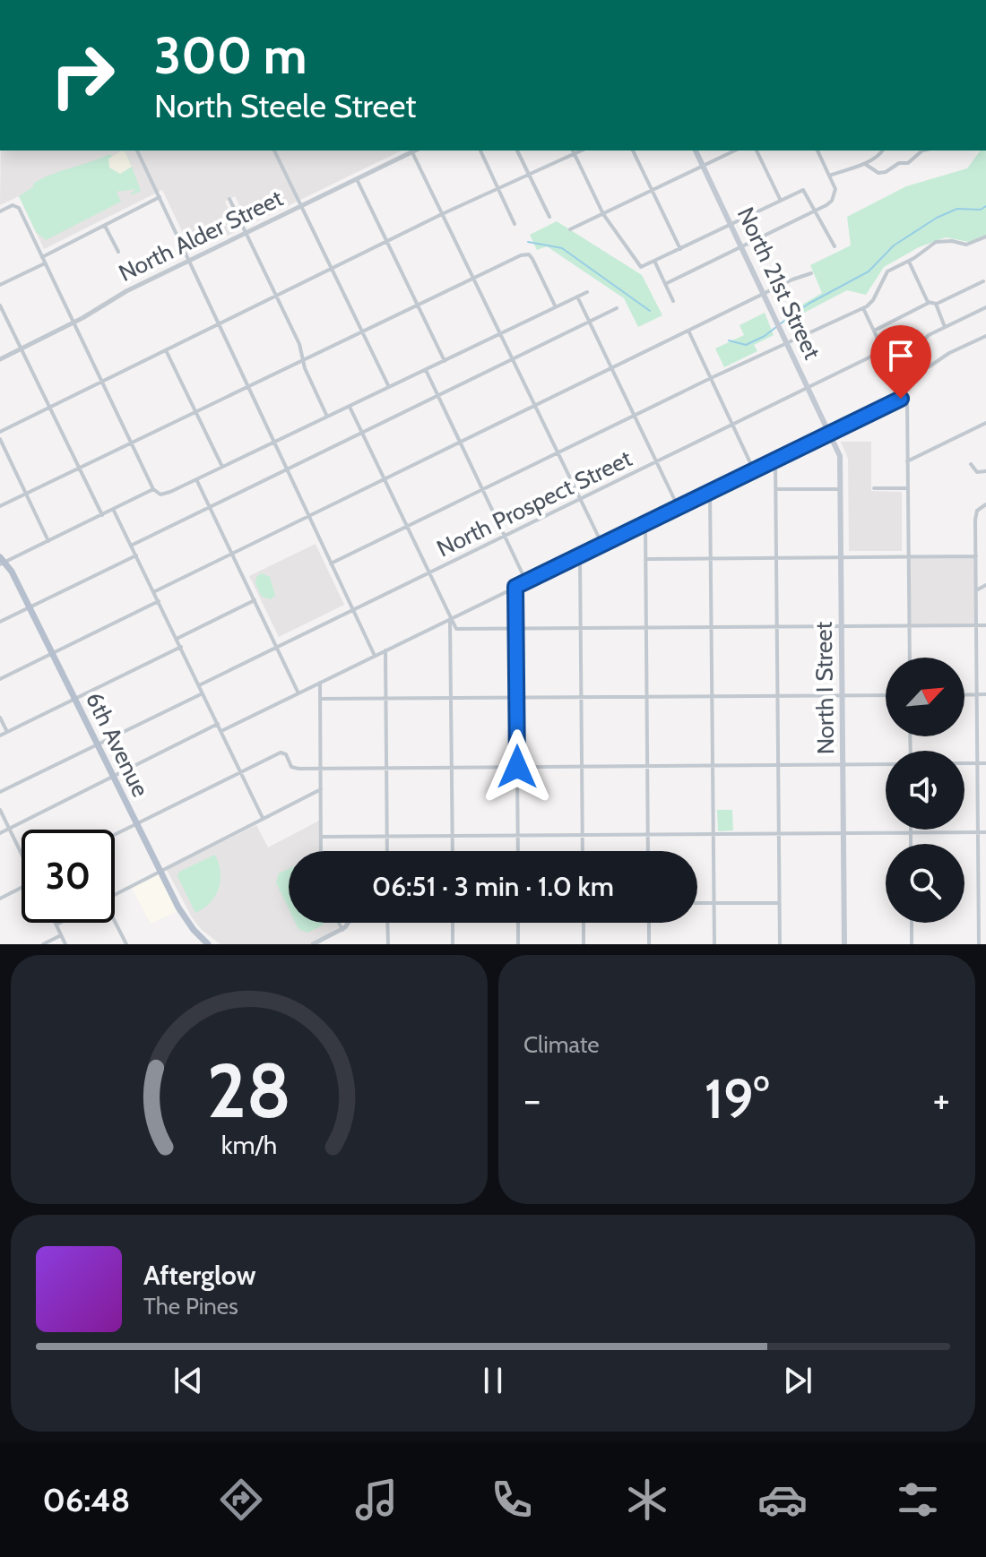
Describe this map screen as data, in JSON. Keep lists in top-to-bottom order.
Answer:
{
  "streets": {
    "main road": ["North 21st Street", "North I Street", "6th Avenue"],
    "street": ["North Alder Street", "North Prospect Street"]
  },
  "crossings": [
    ["North 21st Street", "North Prospect Street"],
    ["North 21st Street", "North I Street"]
  ],
  "north": "top right",
  "page": {
    "turn": ["300 m", "North Steele Street"],
    "limit": "30",
    "trip": "06:51 · 3 min · 1.0 km",
    "tile": "Climate",
    "heat": ["−", "19°", "+"],
    "song": ["Afterglow", "The Pines"],
    "tabs": "06:48",
    "gauge": ["28", "km/h"]
  }
}
